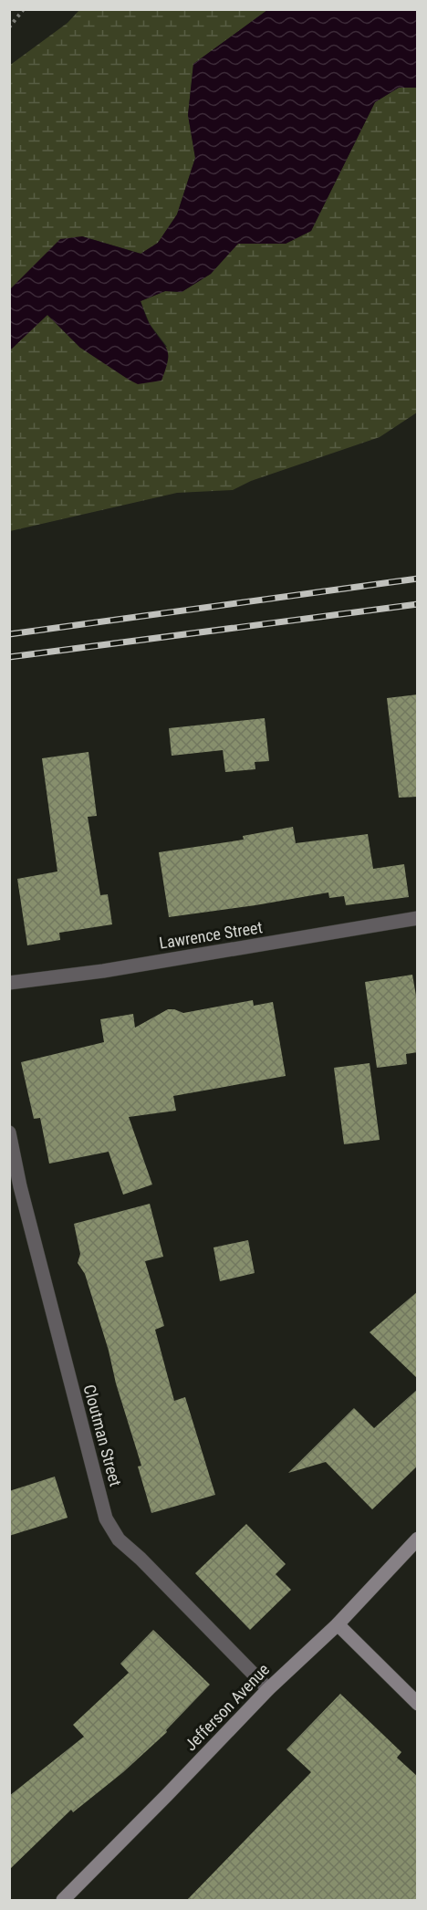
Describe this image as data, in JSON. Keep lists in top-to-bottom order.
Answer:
{
  "streets": {
    "main road": ["Jefferson Avenue"],
    "street": ["Lawrence Street", "Cloutman Street"]
  },
  "crossings": [
    ["Cloutman Street", "Jefferson Avenue"]
  ]
}
